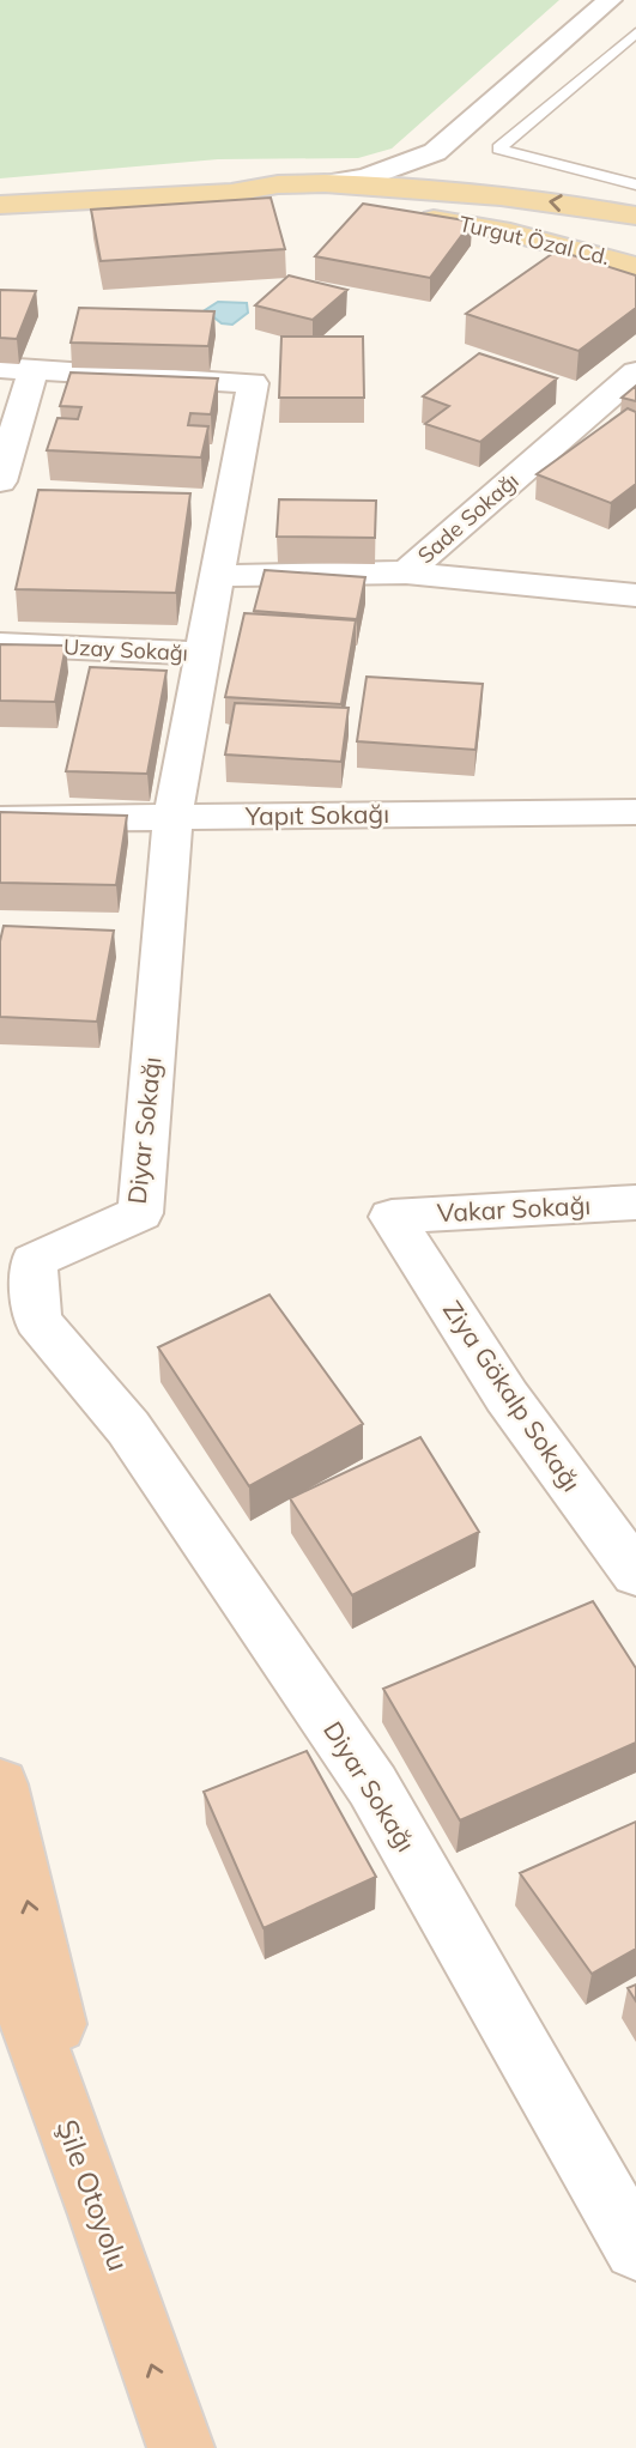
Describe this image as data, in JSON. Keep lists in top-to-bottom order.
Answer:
{
  "streets": {
    "highway": ["Şile Otoyolu"],
    "main road": ["Turgut Özal Cd."],
    "street": [
      "Sade Sokağı",
      "Uzay Sokağı",
      "Yapıt Sokağı",
      "Diyar Sokağı",
      "Vakar Sokağı",
      "Ziya Gökalp Sokağı"
    ]
  },
  "crossings": [
    ["Sade Sokağı", "Diyar Sokağı"],
    ["Uzay Sokağı", "Diyar Sokağı"],
    ["Yapıt Sokağı", "Diyar Sokağı"],
    ["Vakar Sokağı", "Ziya Gökalp Sokağı"]
  ],
  "one_way": ["Şile Otoyolu"]
}
